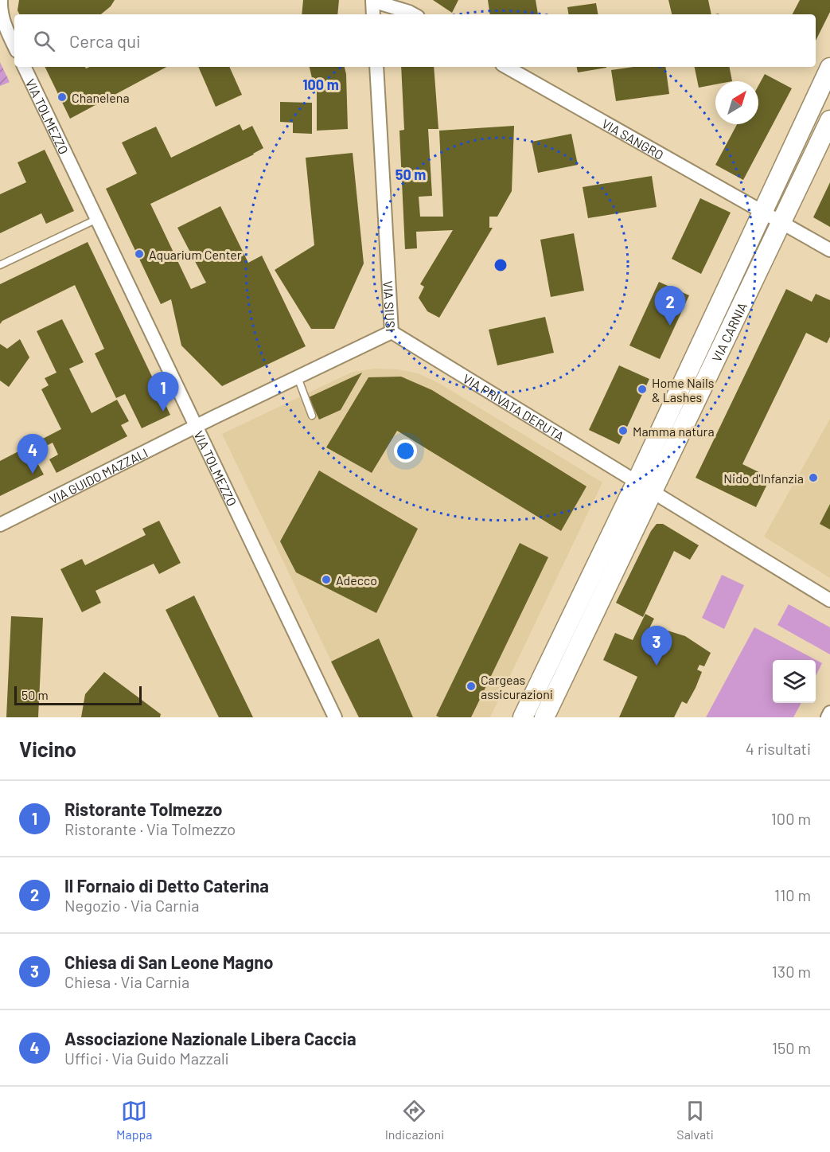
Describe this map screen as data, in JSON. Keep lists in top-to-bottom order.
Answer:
{
  "streets": {
    "street": [
      "VIA TOLMEZZO",
      "VIA SANGRO",
      "VIA SIUSI",
      "VIA CARNIA",
      "VIA PRIVATA DERUTA",
      "VIA GUIDO MAZZALI"
    ]
  },
  "crossings": [
    ["VIA TOLMEZZO", "VIA SIUSI"],
    ["VIA TOLMEZZO", "VIA GUIDO MAZZALI"],
    ["VIA SANGRO", "VIA CARNIA"],
    ["VIA SIUSI", "VIA PRIVATA DERUTA"],
    ["VIA SIUSI", "VIA GUIDO MAZZALI"],
    ["VIA CARNIA", "VIA PRIVATA DERUTA"]
  ],
  "places": [
    "Chanelena",
    "Aquarium Center",
    "Home Nails & Lashes",
    "Mamma natura",
    "Nido d'Infanzia",
    "Adecco",
    "Cargeas assicurazioni"
  ],
  "scale_bar": "50 m",
  "north": "top right",
  "page": {
    "search": "Cerca qui",
    "pins": [
      "2",
      "1",
      "4",
      "3"
    ],
    "scale": "50 m",
    "heading": ["Vicino", "4 risultati"],
    "list": [
      {
        "mark": "1",
        "name": "Ristorante Tolmezzo",
        "note": "Ristorante · Via Tolmezzo",
        "value": "100 m"
      },
      {
        "mark": "2",
        "name": "Il Fornaio di Detto Caterina",
        "note": "Negozio · Via Carnia",
        "value": "110 m"
      },
      {
        "mark": "3",
        "name": "Chiesa di San Leone Magno",
        "note": "Chiesa · Via Carnia",
        "value": "130 m"
      },
      {
        "mark": "4",
        "name": "Associazione Nazionale Libera Caccia",
        "note": "Uffici · Via Guido Mazzali",
        "value": "150 m"
      }
    ],
    "nav": ["Mappa", "Indicazioni", "Salvati"]
  },
  "rings": ["100 m", "50 m"]
}
